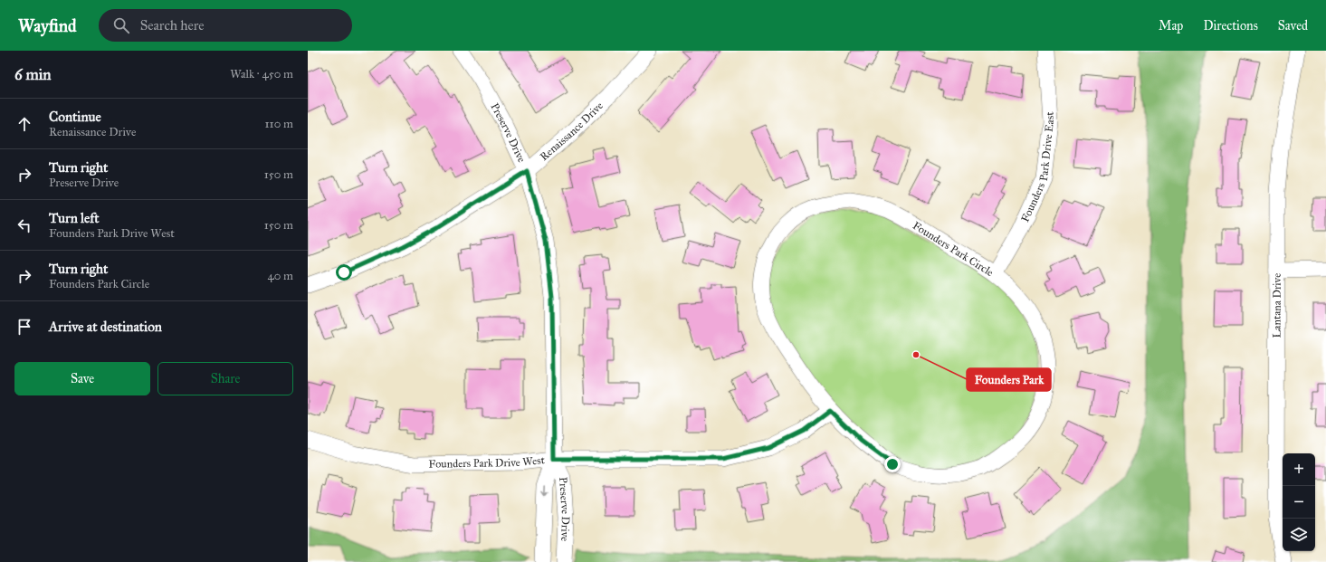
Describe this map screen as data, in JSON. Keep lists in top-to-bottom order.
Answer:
{
  "streets": {
    "street": [
      "Renaissance Drive",
      "Preserve Drive",
      "Founders Park Drive East",
      "Founders Park Circle",
      "Lantana Drive",
      "Founders Park Drive West"
    ]
  },
  "crossings": [
    ["Renaissance Drive", "Preserve Drive"],
    ["Preserve Drive", "Founders Park Drive West"],
    ["Founders Park Drive East", "Founders Park Circle"],
    ["Founders Park Circle", "Founders Park Drive West"]
  ],
  "places": ["Founders Park"],
  "page": {
    "header": "Wayfind",
    "search": "Search here",
    "nav": ["Map", "Directions", "Saved"],
    "heading": ["6 min", "Walk · 450 m"],
    "list": [
      ["Continue", "Renaissance Drive", "110 m"],
      ["Turn right", "Preserve Drive", "150 m"],
      ["Turn left", "Founders Park Drive West", "150 m"],
      ["Turn right", "Founders Park Circle", "40 m"],
      "Arrive at destination"
    ],
    "buttons": ["Save", "Share"],
    "map_buttons": ["+", "−"]
  }
}
